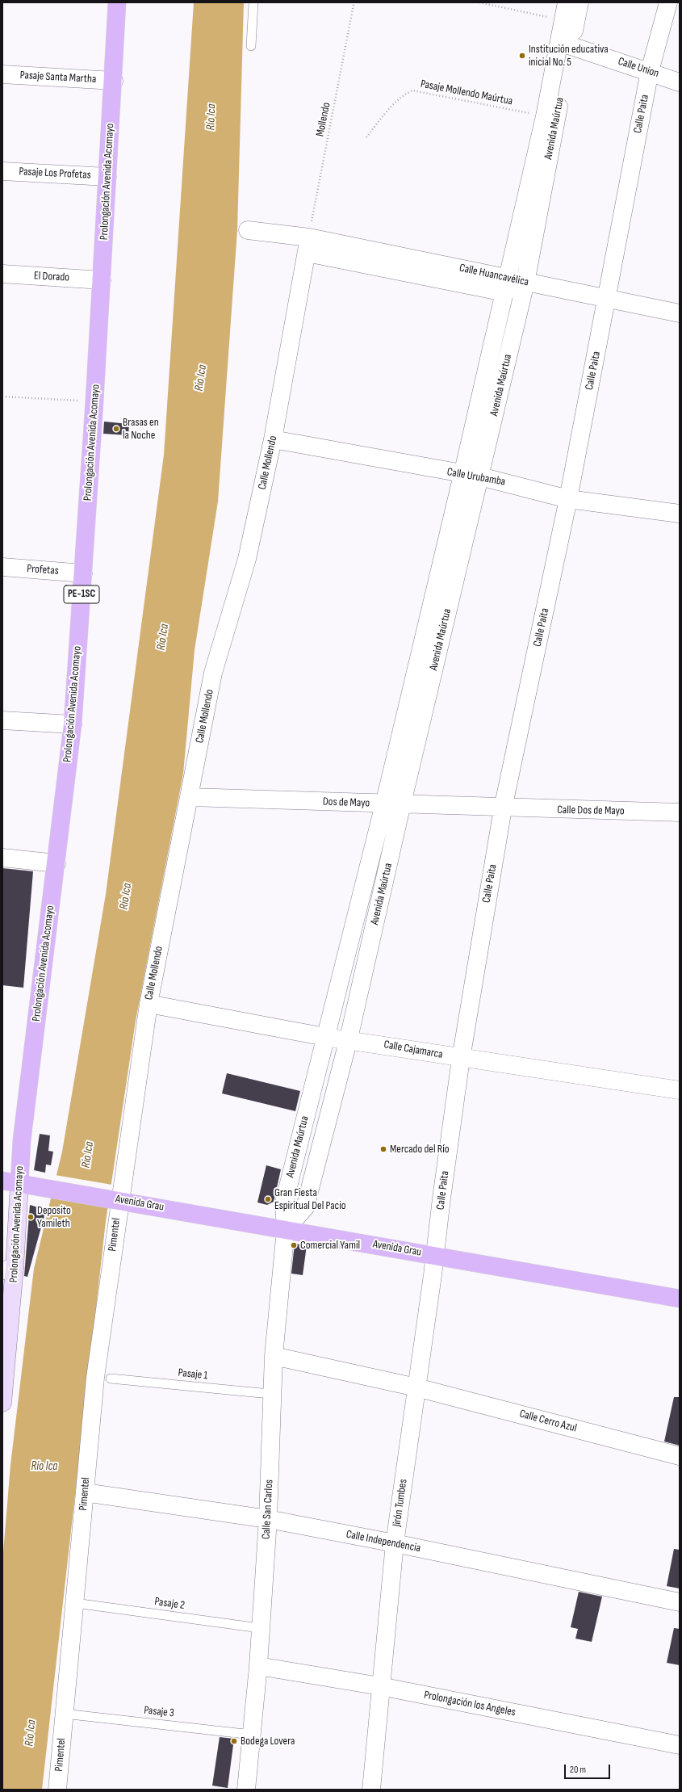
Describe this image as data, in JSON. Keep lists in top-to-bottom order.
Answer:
{
  "streets": {
    "main road": ["Prolongación Avenida Acomayo", "PE-1SC", "Avenida Grau"],
    "street": [
      "Calle Union",
      "Pasaje Santa Martha",
      "Calle Paita",
      "Avenida Maúrtua",
      "Pasaje Los Profetas",
      "Calle Huancavélica",
      "El Dorado",
      "Calle Mollendo",
      "Calle Urubamba",
      "Profetas",
      "Dos de Mayo",
      "Calle Dos de Mayo",
      "Calle Cajamarca",
      "Pimentel",
      "Calle Cerro Azul",
      "Jirón Tumbes",
      "Calle San Carlos",
      "Calle Independencia",
      "Prolongación los Angeles"
    ],
    "lane": ["Pasaje 1", "Pasaje 2", "Pasaje 3"],
    "path": ["Pasaje Mollendo Maúrtua", "Mollendo"]
  },
  "crossings": [
    ["Calle Union", "Calle Paita"],
    ["Calle Union", "Avenida Maúrtua"],
    ["Pasaje Santa Martha", "Prolongación Avenida Acomayo"],
    ["Pasaje Mollendo Maúrtua", "Avenida Maúrtua"],
    ["Calle Paita", "Calle Huancavélica"],
    ["Calle Paita", "Calle Urubamba"],
    ["Calle Paita", "Dos de Mayo"],
    ["Calle Paita", "Calle Dos de Mayo"],
    ["Calle Paita", "Calle Cajamarca"],
    ["Calle Paita", "Avenida Grau"],
    ["Calle Paita", "Jirón Tumbes"],
    ["Mollendo", "Calle Huancavélica"],
    ["Mollendo", "Calle Mollendo"],
    ["Avenida Maúrtua", "Calle Huancavélica"],
    ["Avenida Maúrtua", "Calle Urubamba"],
    ["Avenida Maúrtua", "Dos de Mayo"],
    ["Avenida Maúrtua", "Calle Cajamarca"],
    ["Avenida Maúrtua", "Avenida Grau"],
    ["Avenida Maúrtua", "Calle San Carlos"],
    ["Pasaje Los Profetas", "Prolongación Avenida Acomayo"],
    ["Prolongación Avenida Acomayo", "El Dorado"],
    ["Prolongación Avenida Acomayo", "Profetas"],
    ["Prolongación Avenida Acomayo", "Avenida Grau"],
    ["Calle Huancavélica", "Calle Mollendo"],
    ["Calle Mollendo", "Calle Urubamba"],
    ["Calle Mollendo", "Dos de Mayo"],
    ["Calle Mollendo", "Calle Cajamarca"],
    ["Calle Mollendo", "Avenida Grau"],
    ["Calle Mollendo", "Pimentel"],
    ["Dos de Mayo", "Calle Dos de Mayo"],
    ["Avenida Grau", "Pimentel"],
    ["Avenida Grau", "Jirón Tumbes"],
    ["Avenida Grau", "Calle San Carlos"],
    ["Pimentel", "Calle Independencia"],
    ["Pimentel", "Pasaje 2"],
    ["Pimentel", "Pasaje 3"],
    ["Pasaje 1", "Calle San Carlos"],
    ["Calle Cerro Azul", "Jirón Tumbes"],
    ["Calle Cerro Azul", "Calle San Carlos"],
    ["Jirón Tumbes", "Calle Independencia"],
    ["Jirón Tumbes", "Prolongación los Angeles"],
    ["Calle San Carlos", "Calle Independencia"],
    ["Calle San Carlos", "Pasaje 2"],
    ["Calle San Carlos", "Prolongación los Angeles"],
    ["Calle San Carlos", "Pasaje 3"]
  ],
  "water": ["Río Ica"],
  "places": [
    "Institución educativa inicial No. 5",
    "Brasas en la Noche",
    "Mercado del Río",
    "Gran Fiesta Espiritual Del Pacio",
    "Deposito Yamileth",
    "Comercial Yamil",
    "Bodega Lovera"
  ],
  "scale_bar": "20 m"
}
